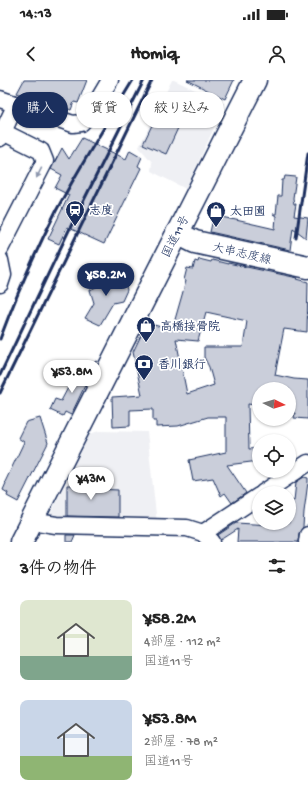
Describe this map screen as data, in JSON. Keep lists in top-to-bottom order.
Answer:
{
  "streets": {
    "main road": ["国道11号", "大串志度線"]
  },
  "crossings": [
    ["国道11号", "大串志度線"]
  ],
  "places": {
    "station": ["志度"],
    "shop": ["太田園", "高橋接骨院"],
    "bank": ["香川銀行"]
  },
  "north": "right",
  "page": {
    "status": "14:13",
    "header": "Homiq",
    "chip": ["購入", "賃貸", "絞り込み"],
    "price": ["¥58.2M", "¥53.8M", "¥43M"],
    "heading": "3件の物件",
    "list": [
      {
        "name": "¥58.2M",
        "note": "4部屋 · 112 m² · 国道11号"
      },
      {
        "name": "¥53.8M",
        "note": "2部屋 · 78 m² · 国道11号"
      }
    ]
  }
}
